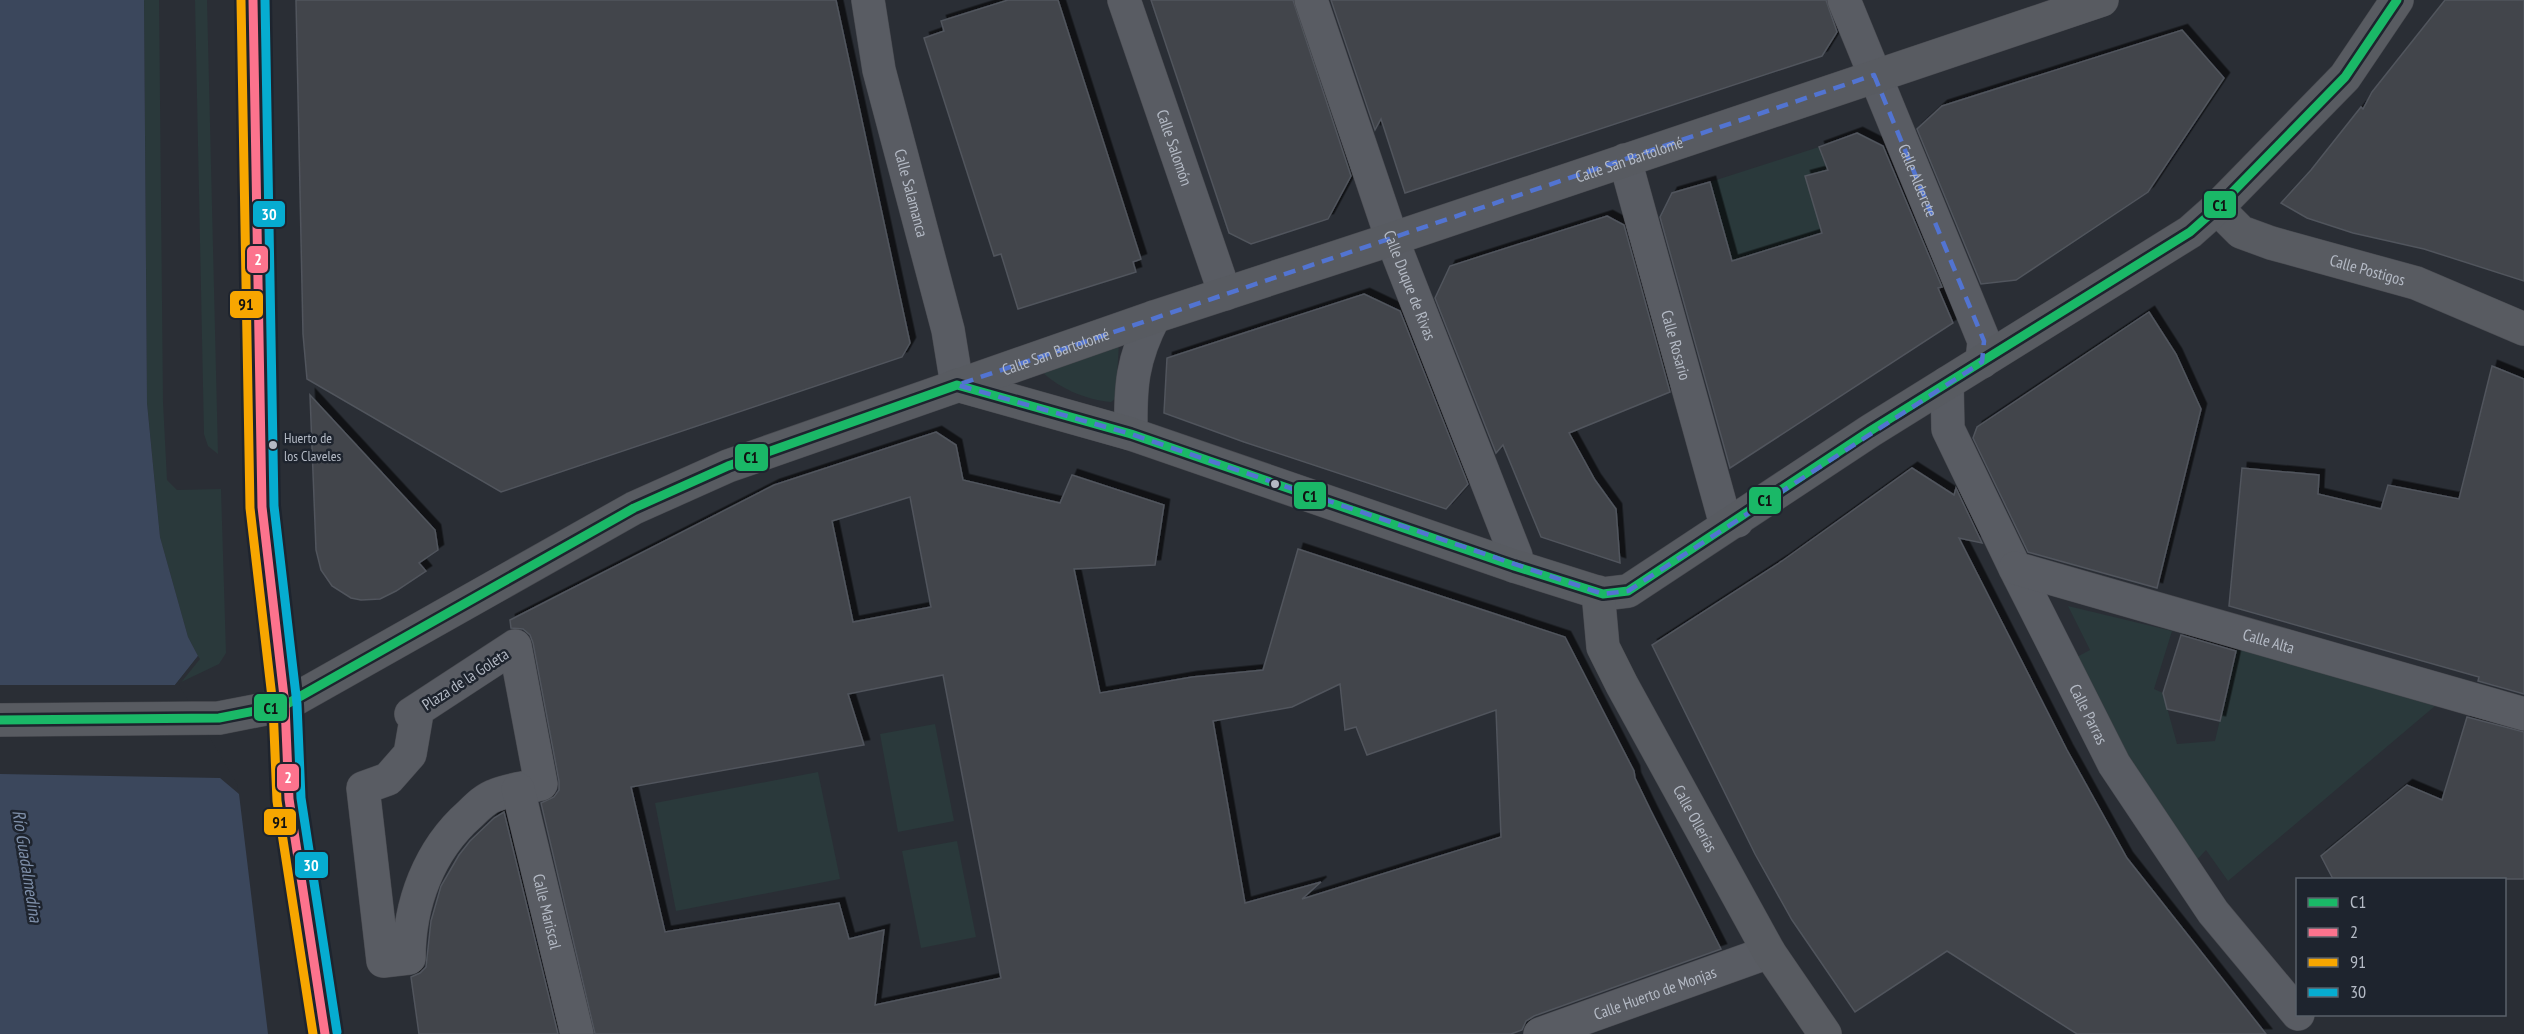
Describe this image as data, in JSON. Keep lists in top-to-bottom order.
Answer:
{
  "streets": {
    "main road": ["Calle San Bartolomé", "Calle Postigos", "Calle Ollerías"],
    "street": [
      "Calle Salomón",
      "Calle Alderete",
      "Calle Salamanca",
      "Calle Duque de Rivas",
      "Calle Rosario",
      "Calle Alta",
      "Plaza de la Goleta",
      "Calle Parras",
      "Calle Mariscal",
      "Calle Huerto de Monjas"
    ]
  },
  "crossings": [
    ["Calle Salomón", "Calle San Bartolomé"],
    ["Calle San Bartolomé", "Calle Alderete"],
    ["Calle San Bartolomé", "Calle Salamanca"],
    ["Calle San Bartolomé", "Calle Duque de Rivas"],
    ["Calle San Bartolomé", "Calle Rosario"],
    ["Calle Alta", "Calle Parras"],
    ["Plaza de la Goleta", "Calle Mariscal"],
    ["Calle Ollerías", "Calle Huerto de Monjas"]
  ],
  "water": ["Río Guadalmedina"],
  "places": ["Huerto de los Claveles"],
  "lines": [
    "transit line C1",
    "transit line 2",
    "transit line 91",
    "transit line 30"
  ],
  "legend": [
    "C1",
    "2",
    "91",
    "30"
  ]
}
